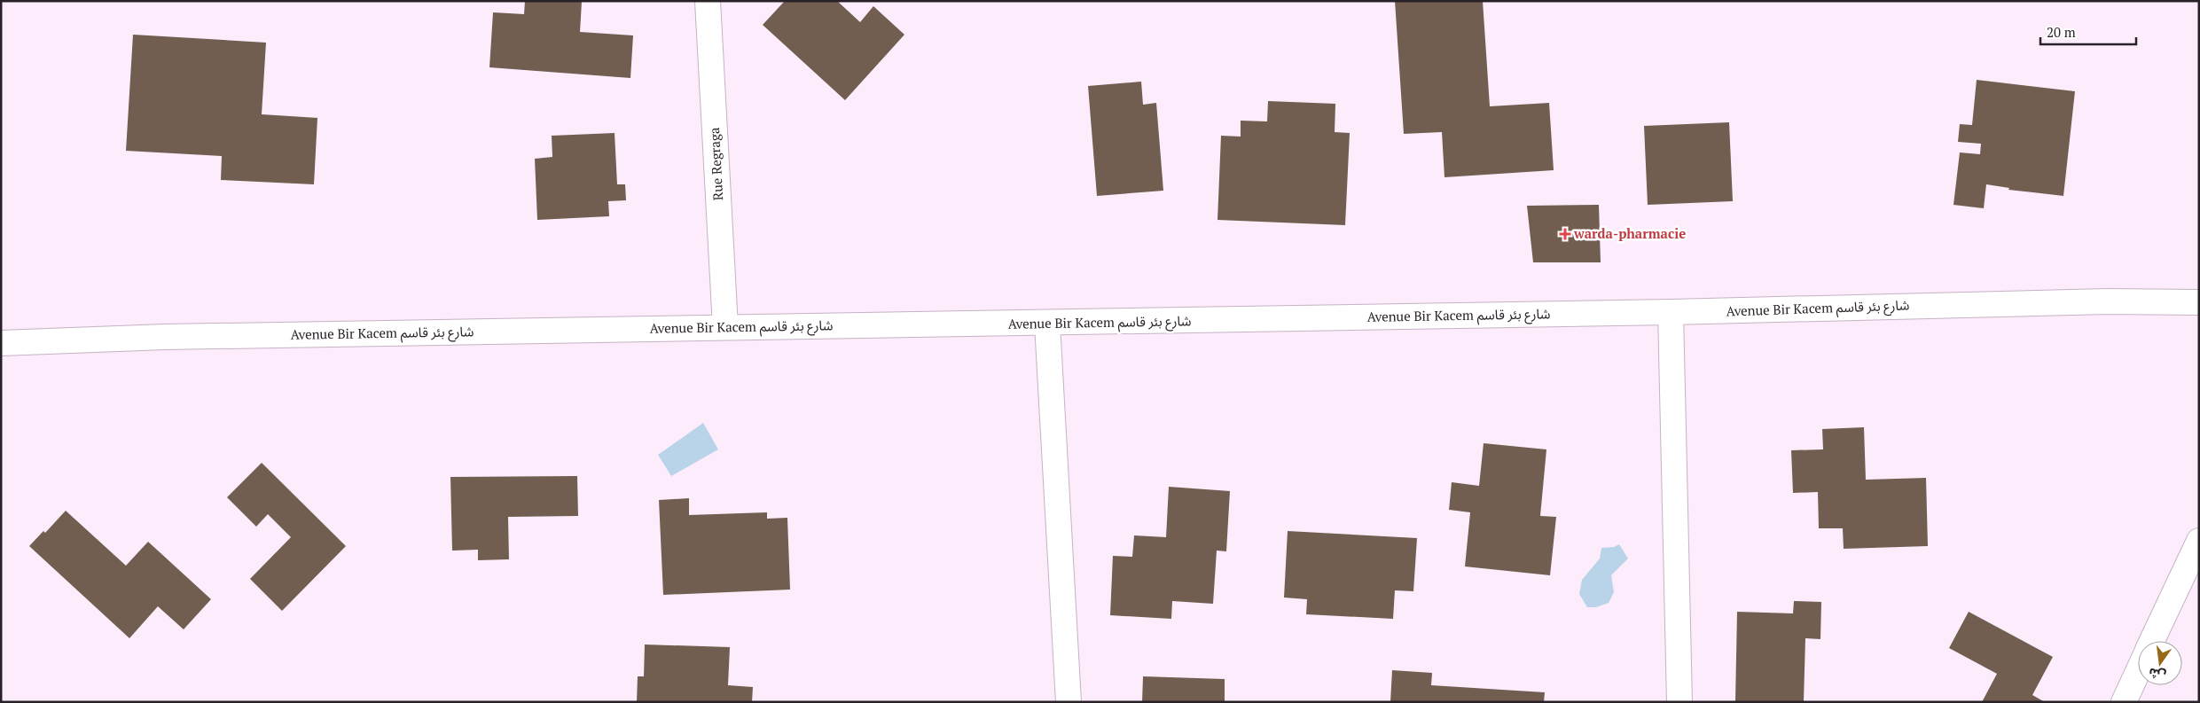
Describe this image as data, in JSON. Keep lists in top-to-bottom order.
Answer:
{
  "streets": {
    "street": ["Rue Regraga", "Avenue Bir Kacem شارع بئر قاسم"]
  },
  "crossings": [
    ["Rue Regraga", "Avenue Bir Kacem شارع بئر قاسم"]
  ],
  "places": {
    "health": ["warda-pharmacie"]
  },
  "scale_bar": "20 m",
  "north": "bottom"
}
